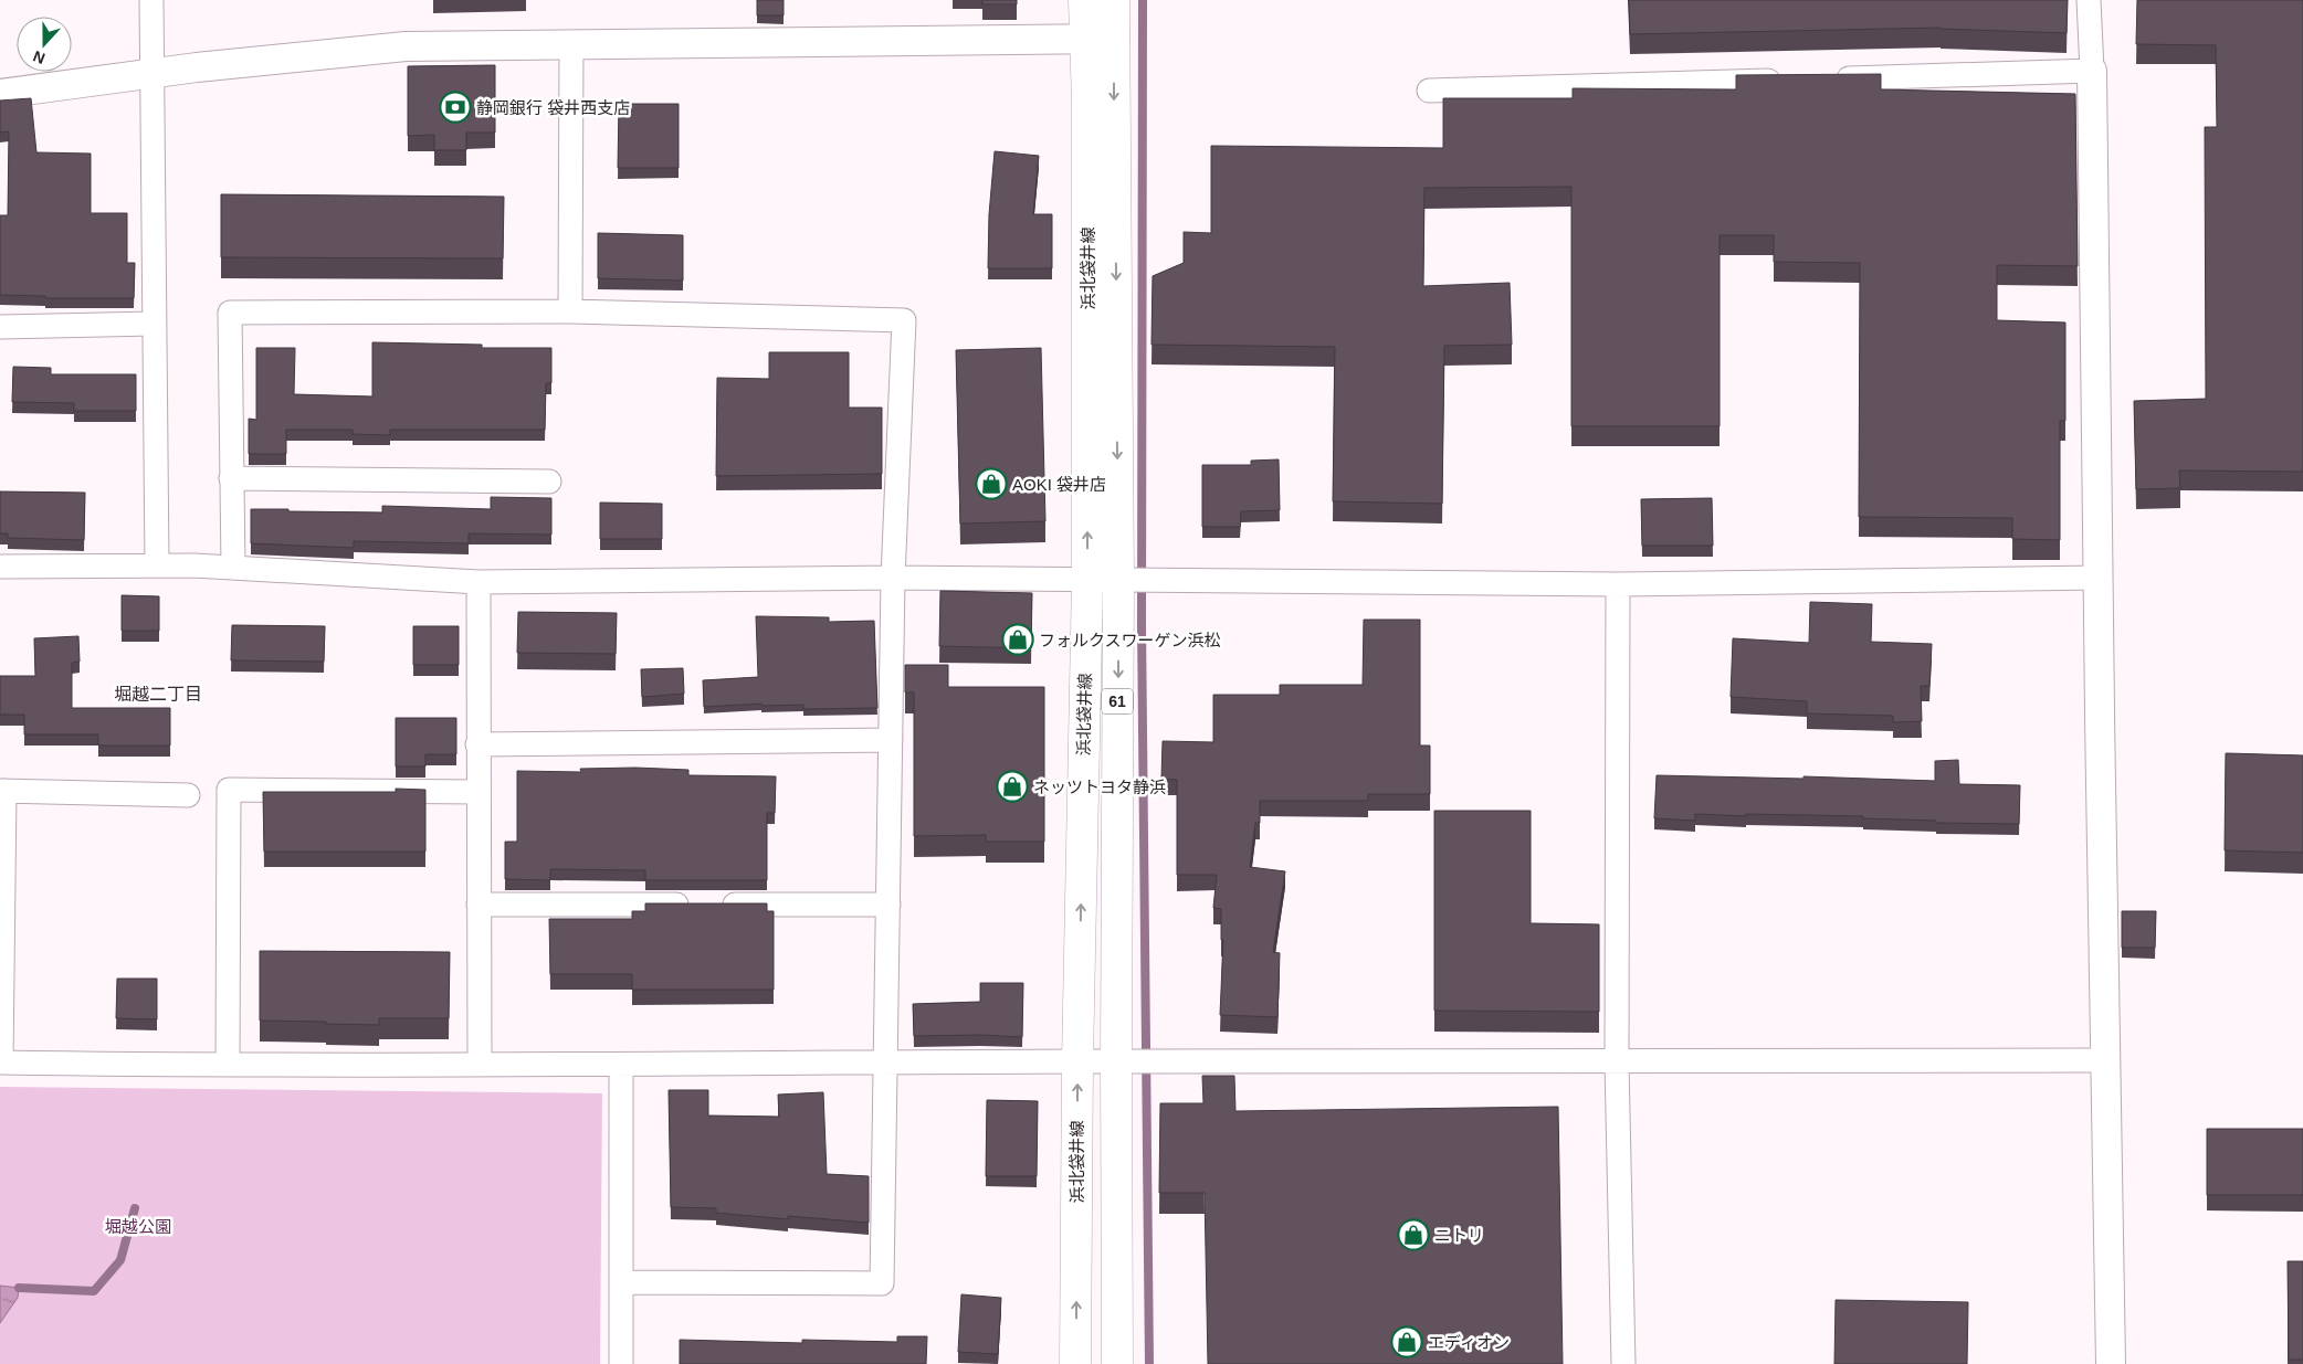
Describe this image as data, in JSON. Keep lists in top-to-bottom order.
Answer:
{
  "streets": {
    "main road": ["浜北袋井線", "61"]
  },
  "districts": ["堀越二丁目"],
  "parks": ["堀越公園"],
  "places": {
    "bank": ["静岡銀行 袋井西支店"],
    "shop": [
      "AOKI 袋井店",
      "フォルクスワーゲン浜松",
      "ネッツトヨタ静浜",
      "ニトリ",
      "エディオン"
    ]
  },
  "north": "bottom"
}
